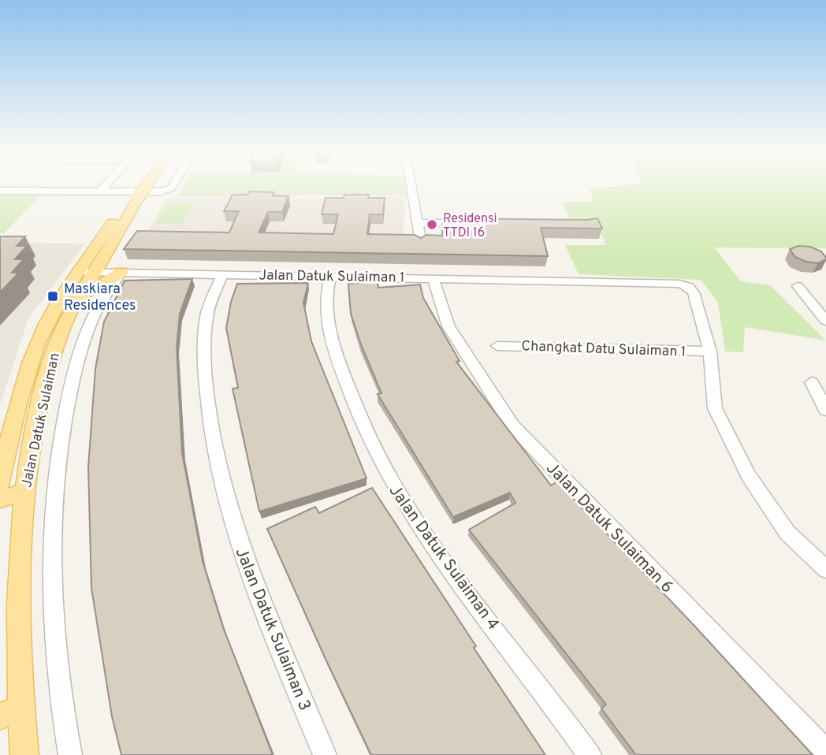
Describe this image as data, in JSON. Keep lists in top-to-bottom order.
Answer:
{
  "streets": {
    "main road": ["Jalan Datuk Sulaiman"],
    "street": [
      "Jalan Datuk Sulaiman 1",
      "Changkat Datu Sulaiman 1",
      "Jalan Datuk Sulaiman 6",
      "Jalan Datuk Sulaiman 4",
      "Jalan Datuk Sulaiman 3"
    ]
  },
  "crossings": [
    ["Jalan Datuk Sulaiman 1", "Changkat Datu Sulaiman 1"],
    ["Jalan Datuk Sulaiman 1", "Jalan Datuk Sulaiman"],
    ["Jalan Datuk Sulaiman 1", "Jalan Datuk Sulaiman 6"],
    ["Jalan Datuk Sulaiman 1", "Jalan Datuk Sulaiman 4"],
    ["Jalan Datuk Sulaiman 1", "Jalan Datuk Sulaiman 3"]
  ],
  "places": {
    "other": ["Residensi TTDI 16"],
    "transit": ["Maskiara Residences"]
  }
}
